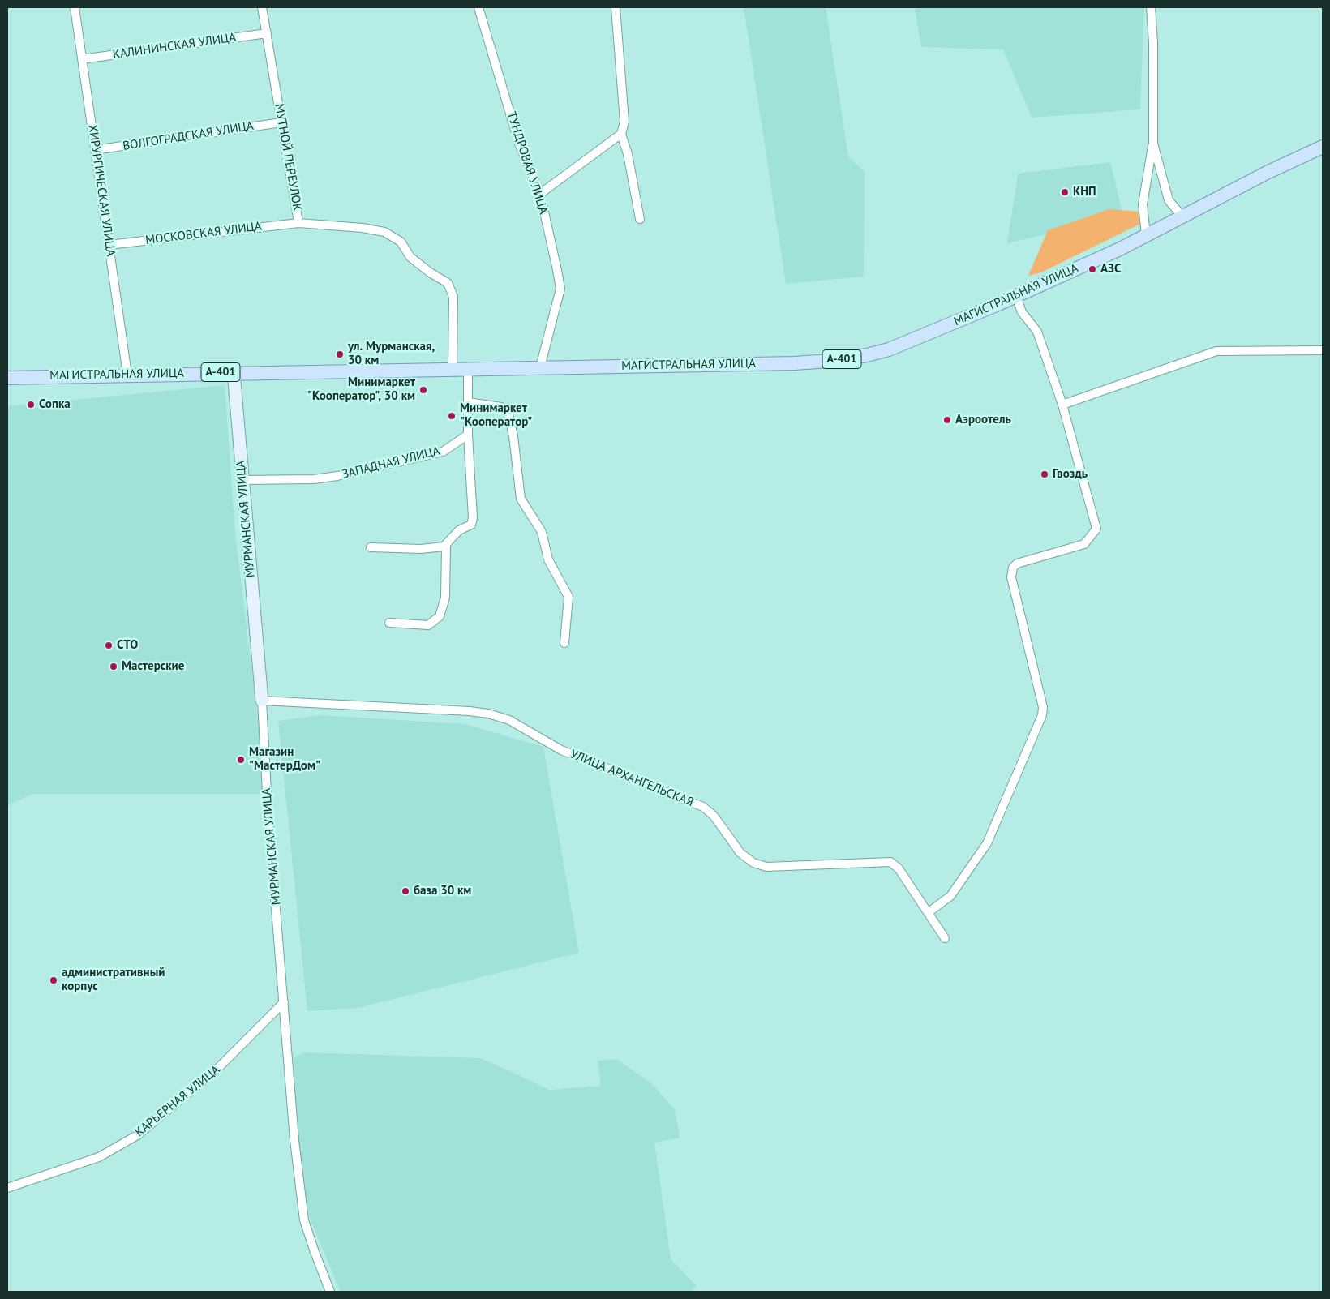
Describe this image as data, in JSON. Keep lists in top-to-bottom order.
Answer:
{
  "streets": {
    "main road": ["МАГИСТРАЛЬНАЯ УЛИЦА", "А-401"],
    "street": [
      "КАЛИНИНСКАЯ УЛИЦА",
      "ВОЛГОГРАДСКАЯ УЛИЦА",
      "МУТНОЙ ПЕРЕУЛОК",
      "ТУНДРОВАЯ УЛИЦА",
      "ХИРУРГИЧЕСКАЯ УЛИЦА",
      "МОСКОВСКАЯ УЛИЦА",
      "ЗАПАДНАЯ УЛИЦА",
      "МУРМАНСКАЯ УЛИЦА",
      "УЛИЦА АРХАНГЕЛЬСКАЯ",
      "КАРЬЕРНАЯ УЛИЦА"
    ]
  },
  "crossings": [
    ["КАЛИНИНСКАЯ УЛИЦА", "МУТНОЙ ПЕРЕУЛОК"],
    ["КАЛИНИНСКАЯ УЛИЦА", "ХИРУРГИЧЕСКАЯ УЛИЦА"],
    ["ВОЛГОГРАДСКАЯ УЛИЦА", "МУТНОЙ ПЕРЕУЛОК"],
    ["ВОЛГОГРАДСКАЯ УЛИЦА", "ХИРУРГИЧЕСКАЯ УЛИЦА"],
    ["МУТНОЙ ПЕРЕУЛОК", "МОСКОВСКАЯ УЛИЦА"],
    ["МУТНОЙ ПЕРЕУЛОК", "МАГИСТРАЛЬНАЯ УЛИЦА"],
    ["ТУНДРОВАЯ УЛИЦА", "МАГИСТРАЛЬНАЯ УЛИЦА"],
    ["ХИРУРГИЧЕСКАЯ УЛИЦА", "МОСКОВСКАЯ УЛИЦА"],
    ["ХИРУРГИЧЕСКАЯ УЛИЦА", "МАГИСТРАЛЬНАЯ УЛИЦА"],
    ["МАГИСТРАЛЬНАЯ УЛИЦА", "МУРМАНСКАЯ УЛИЦА"],
    ["ЗАПАДНАЯ УЛИЦА", "МУРМАНСКАЯ УЛИЦА"],
    ["МУРМАНСКАЯ УЛИЦА", "УЛИЦА АРХАНГЕЛЬСКАЯ"],
    ["МУРМАНСКАЯ УЛИЦА", "КАРЬЕРНАЯ УЛИЦА"]
  ],
  "places": [
    "КНП",
    "АЗС",
    "ул. Мурманская, 30 км",
    "Минимаркет \"Кооператор\", 30 км",
    "Сопка",
    "Минимаркет \"Кооператор\"",
    "Аэроотель",
    "Гвоздь",
    "СТО",
    "Мастерские",
    "Магазин \"МастерДом\"",
    "база 30 км",
    "административный корпус"
  ]
}
